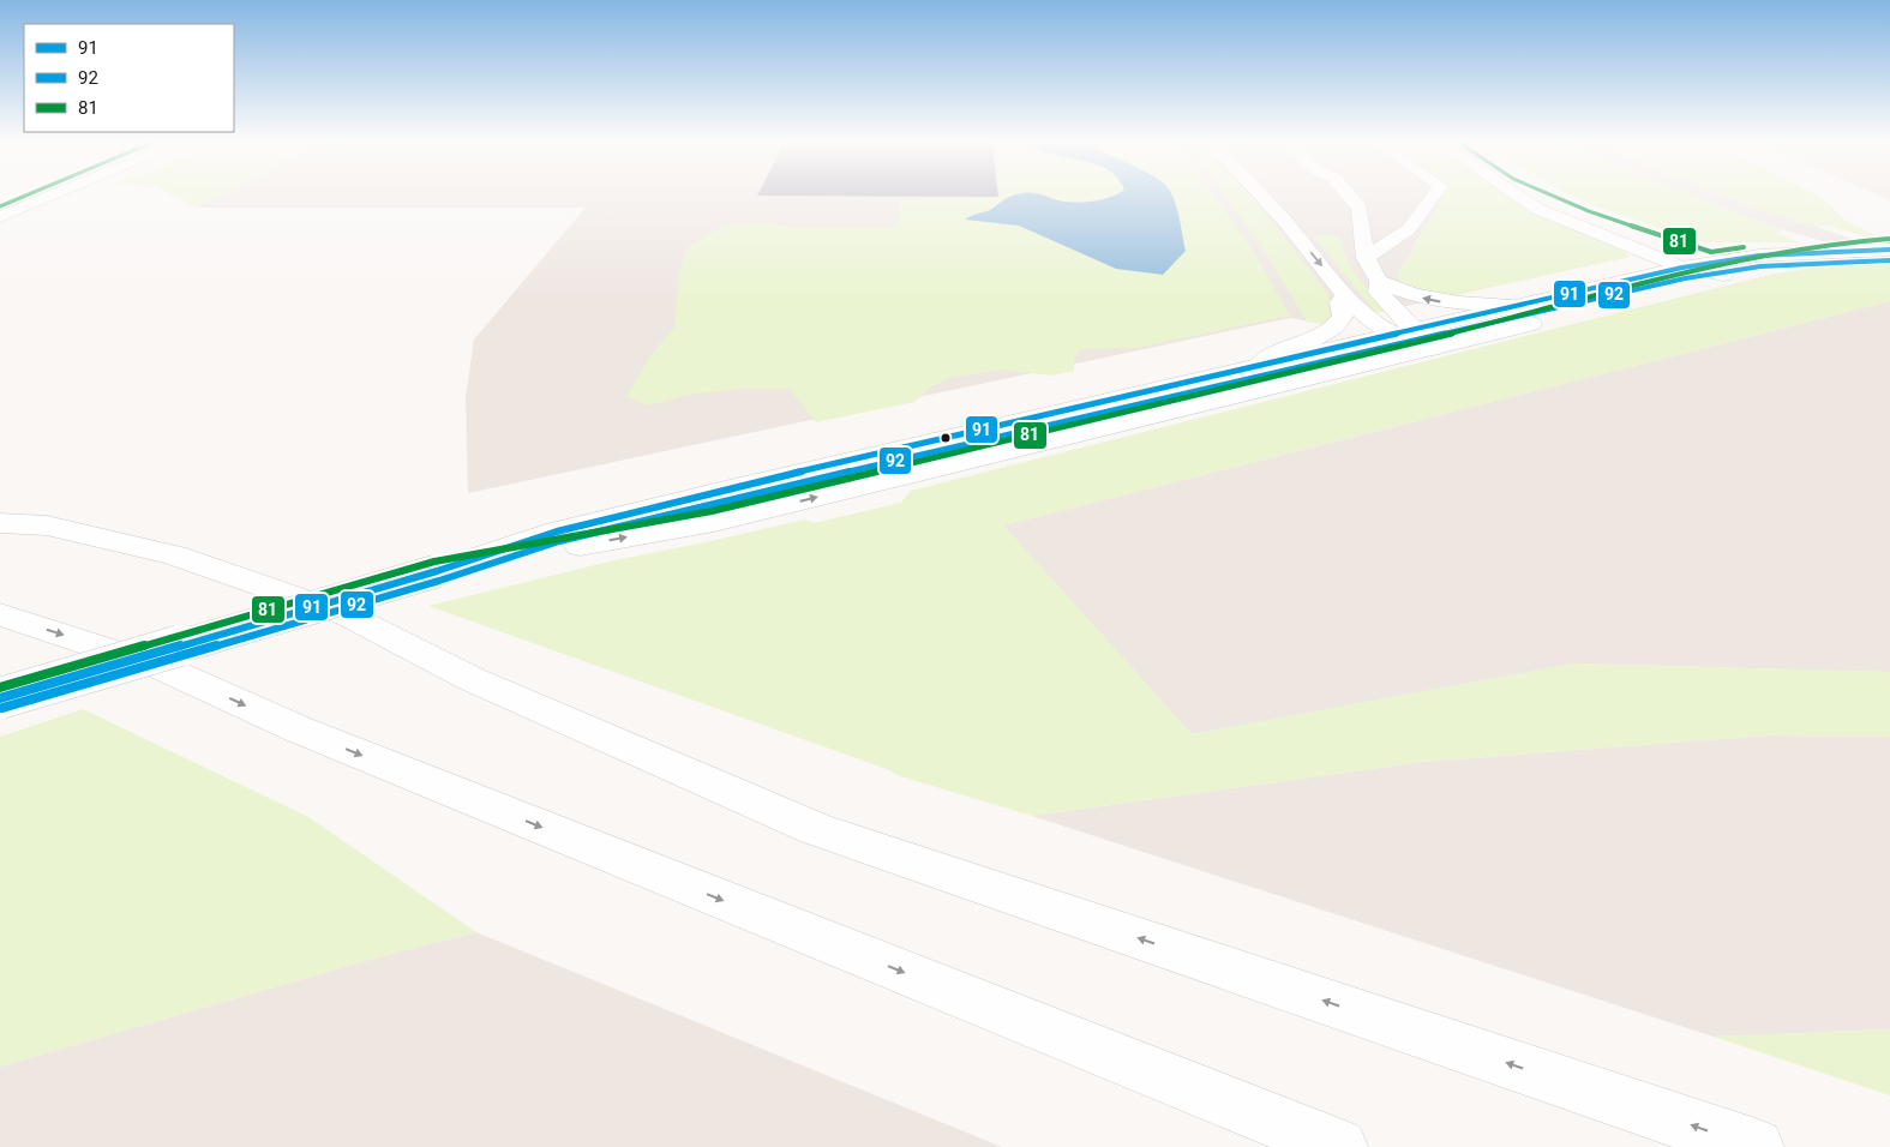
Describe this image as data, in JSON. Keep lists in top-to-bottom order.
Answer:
{
  "lines": ["transit line 81", "transit line 91", "transit line 92"],
  "legend": ["91", "92", "81"]
}
